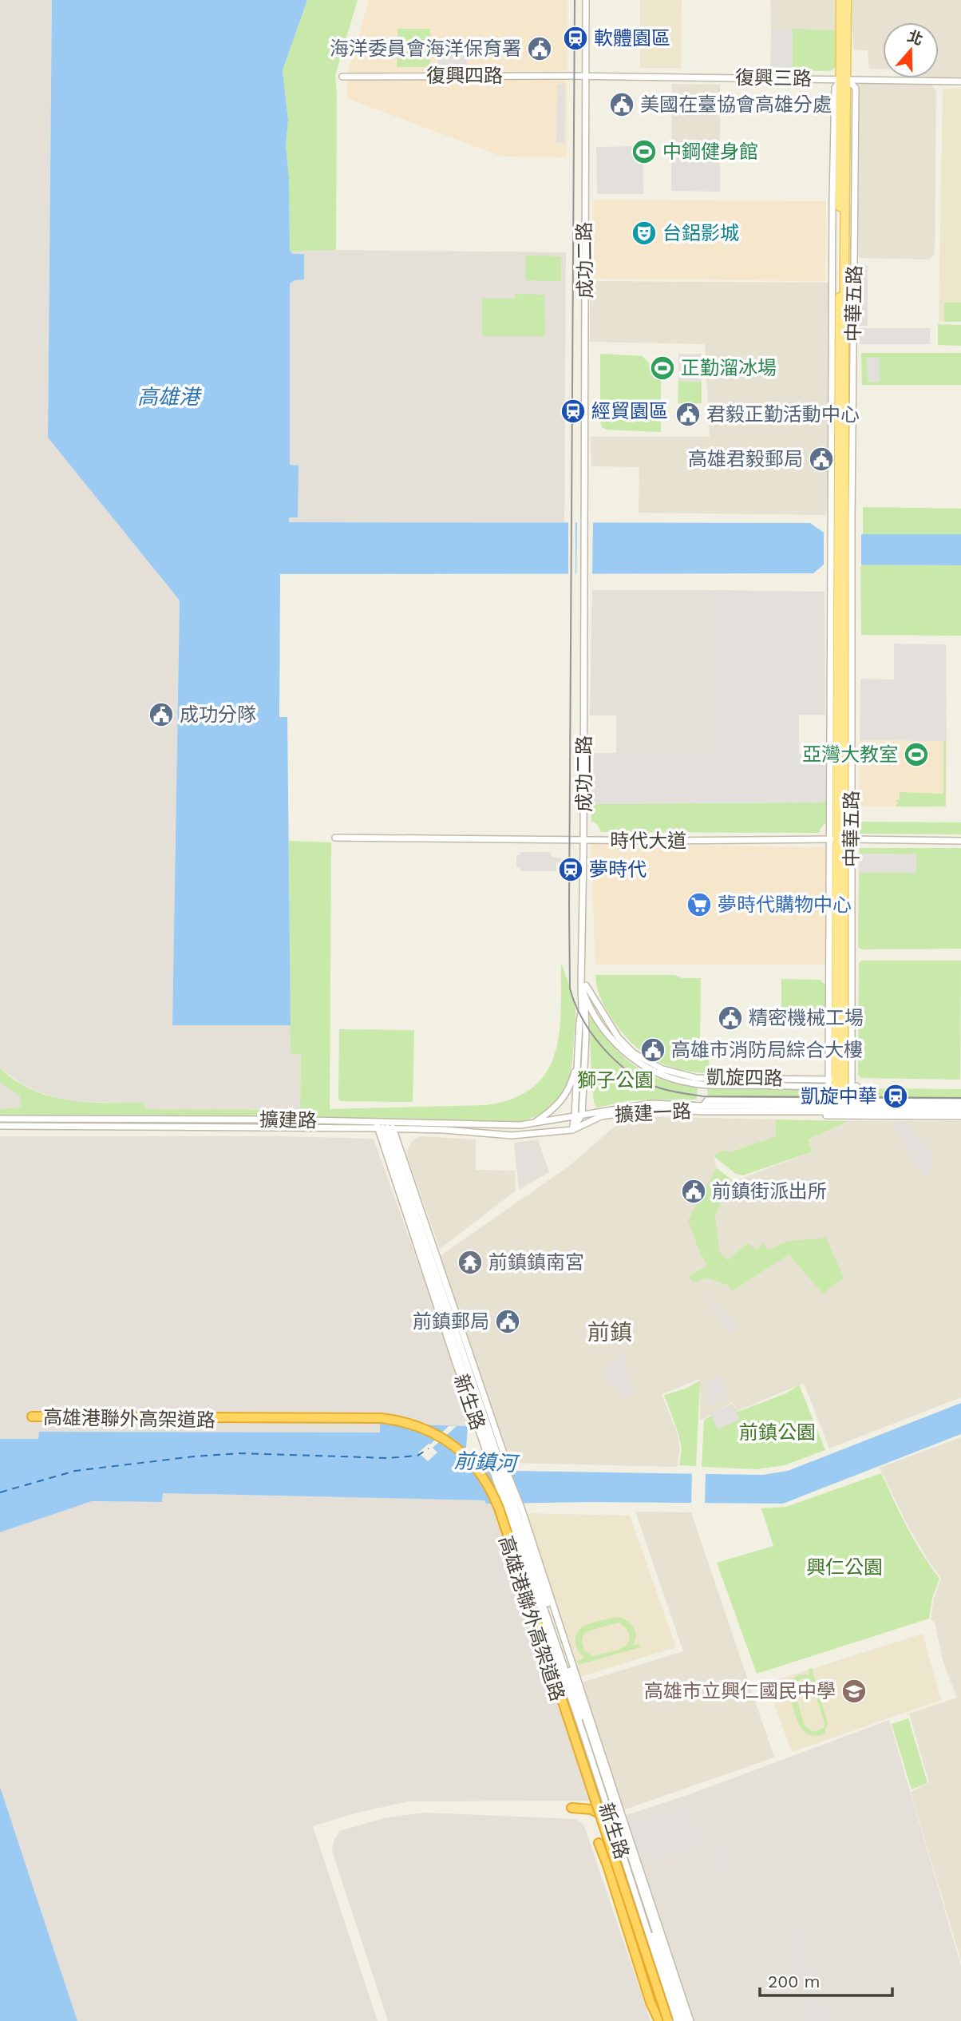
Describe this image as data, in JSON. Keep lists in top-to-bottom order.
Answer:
{
  "streets": {
    "highway": ["高雄港聯外高架道路"],
    "main road": ["中華五路"],
    "street": [
      "復興四路",
      "復興三路",
      "成功二路",
      "時代大道",
      "凱旋四路",
      "擴建一路",
      "擴建路",
      "新生路"
    ]
  },
  "crossings": [
    ["復興四路", "復興三路"],
    ["復興四路", "成功二路"],
    ["復興三路", "成功二路"],
    ["復興三路", "中華五路"],
    ["成功二路", "時代大道"],
    ["成功二路", "凱旋四路"],
    ["成功二路", "擴建一路"],
    ["成功二路", "擴建路"],
    ["中華五路", "時代大道"],
    ["中華五路", "凱旋四路"],
    ["凱旋四路", "擴建一路"],
    ["擴建一路", "擴建路"],
    ["擴建路", "新生路"]
  ],
  "districts": ["前鎮"],
  "water": ["高雄港", "前鎮河"],
  "parks": ["獅子公園", "前鎮公園", "興仁公園"],
  "places": {
    "station": [
      "軟體園區",
      "經貿園區",
      "夢時代",
      "凱旋中華"
    ],
    "public building": [
      "海洋委員會海洋保育署",
      "美國在臺協會高雄分處",
      "君毅正勤活動中心",
      "高雄君毅郵局",
      "成功分隊",
      "精密機械工場",
      "高雄市消防局綜合大樓",
      "前鎮街派出所",
      "前鎮郵局"
    ],
    "sports": ["中鋼健身館", "正勤溜冰場", "亞灣大教室"],
    "theatre": ["台鋁影城"],
    "supermarket": ["夢時代購物中心"],
    "temple": ["前鎮鎮南宮"],
    "school or university": ["高雄市立興仁國民中學"]
  },
  "scale_bar": "200 m",
  "north": "top"
}
